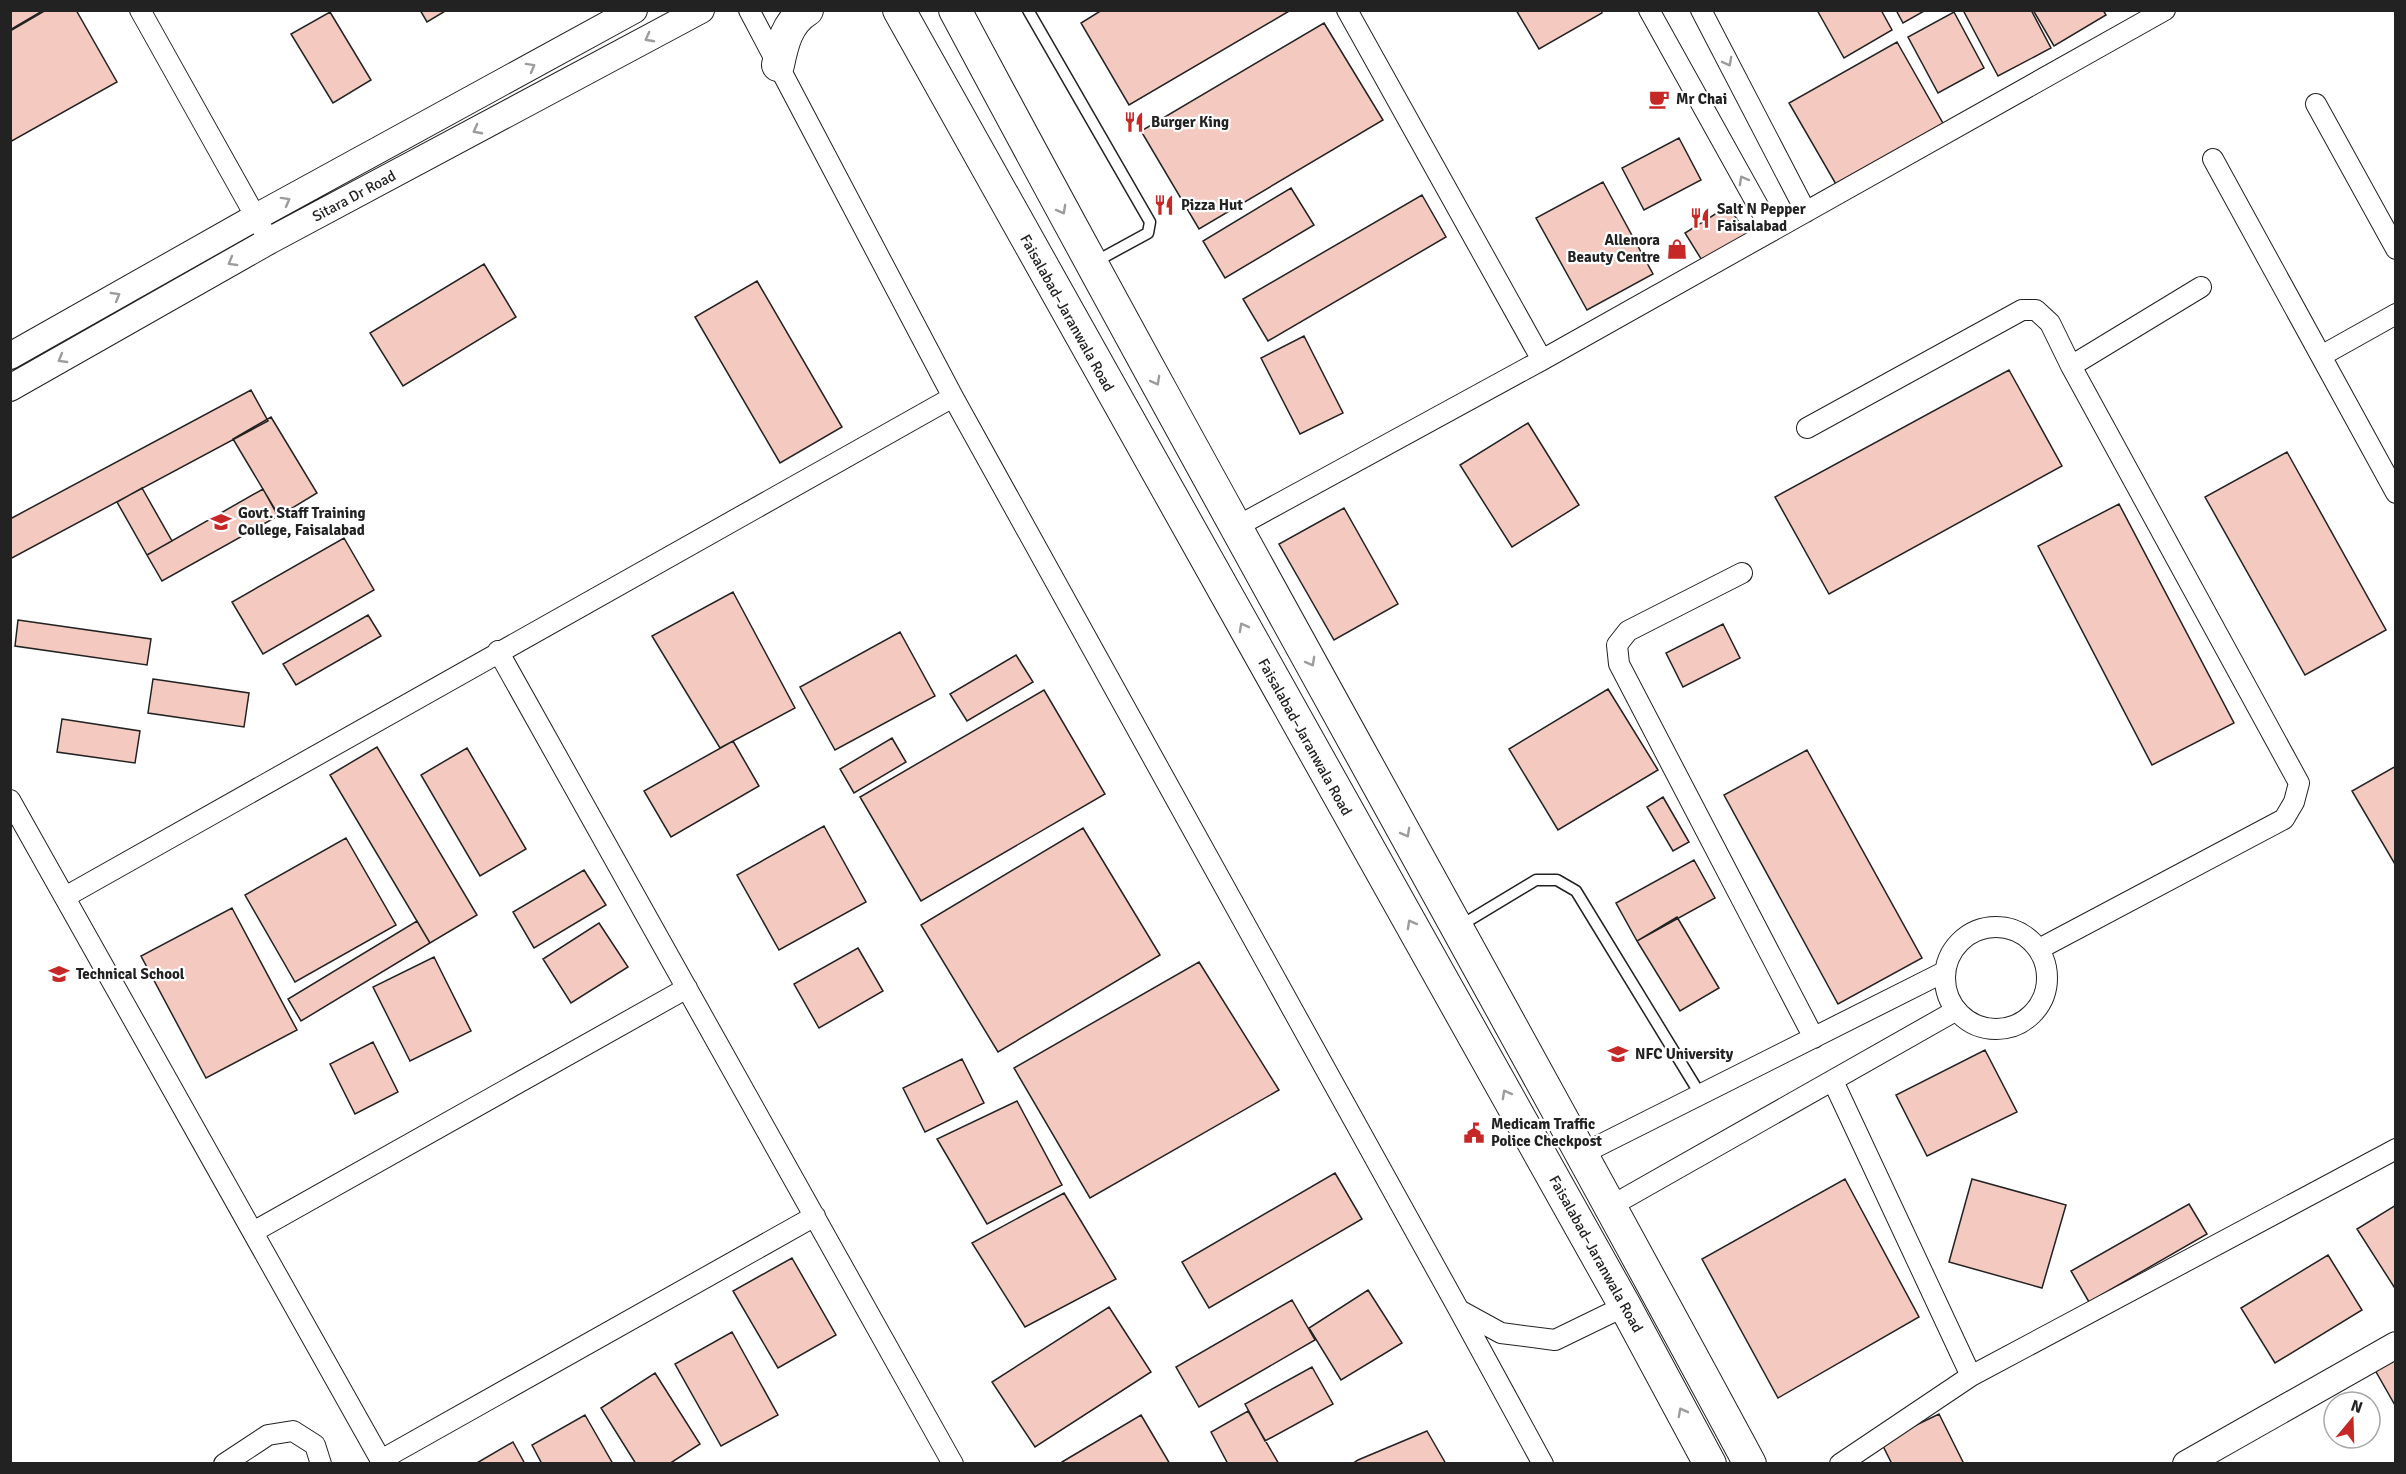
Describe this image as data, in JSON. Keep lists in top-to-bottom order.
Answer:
{
  "streets": {
    "main road": ["Faisalabad–Jaranwala Road"],
    "street": ["Sitara Dr Road"]
  },
  "places": {
    "cafe": ["Mr Chai"],
    "restaurant": ["Burger King", "Pizza Hut", "Salt N Pepper Faisalabad"],
    "shop": ["Allenora Beauty Centre"],
    "school or university": ["Govt. Staff Training College, Faisalabad", "Technical School", "NFC University"],
    "public building": ["Medicam Traffic Police Checkpost"]
  },
  "north": "top"
}
